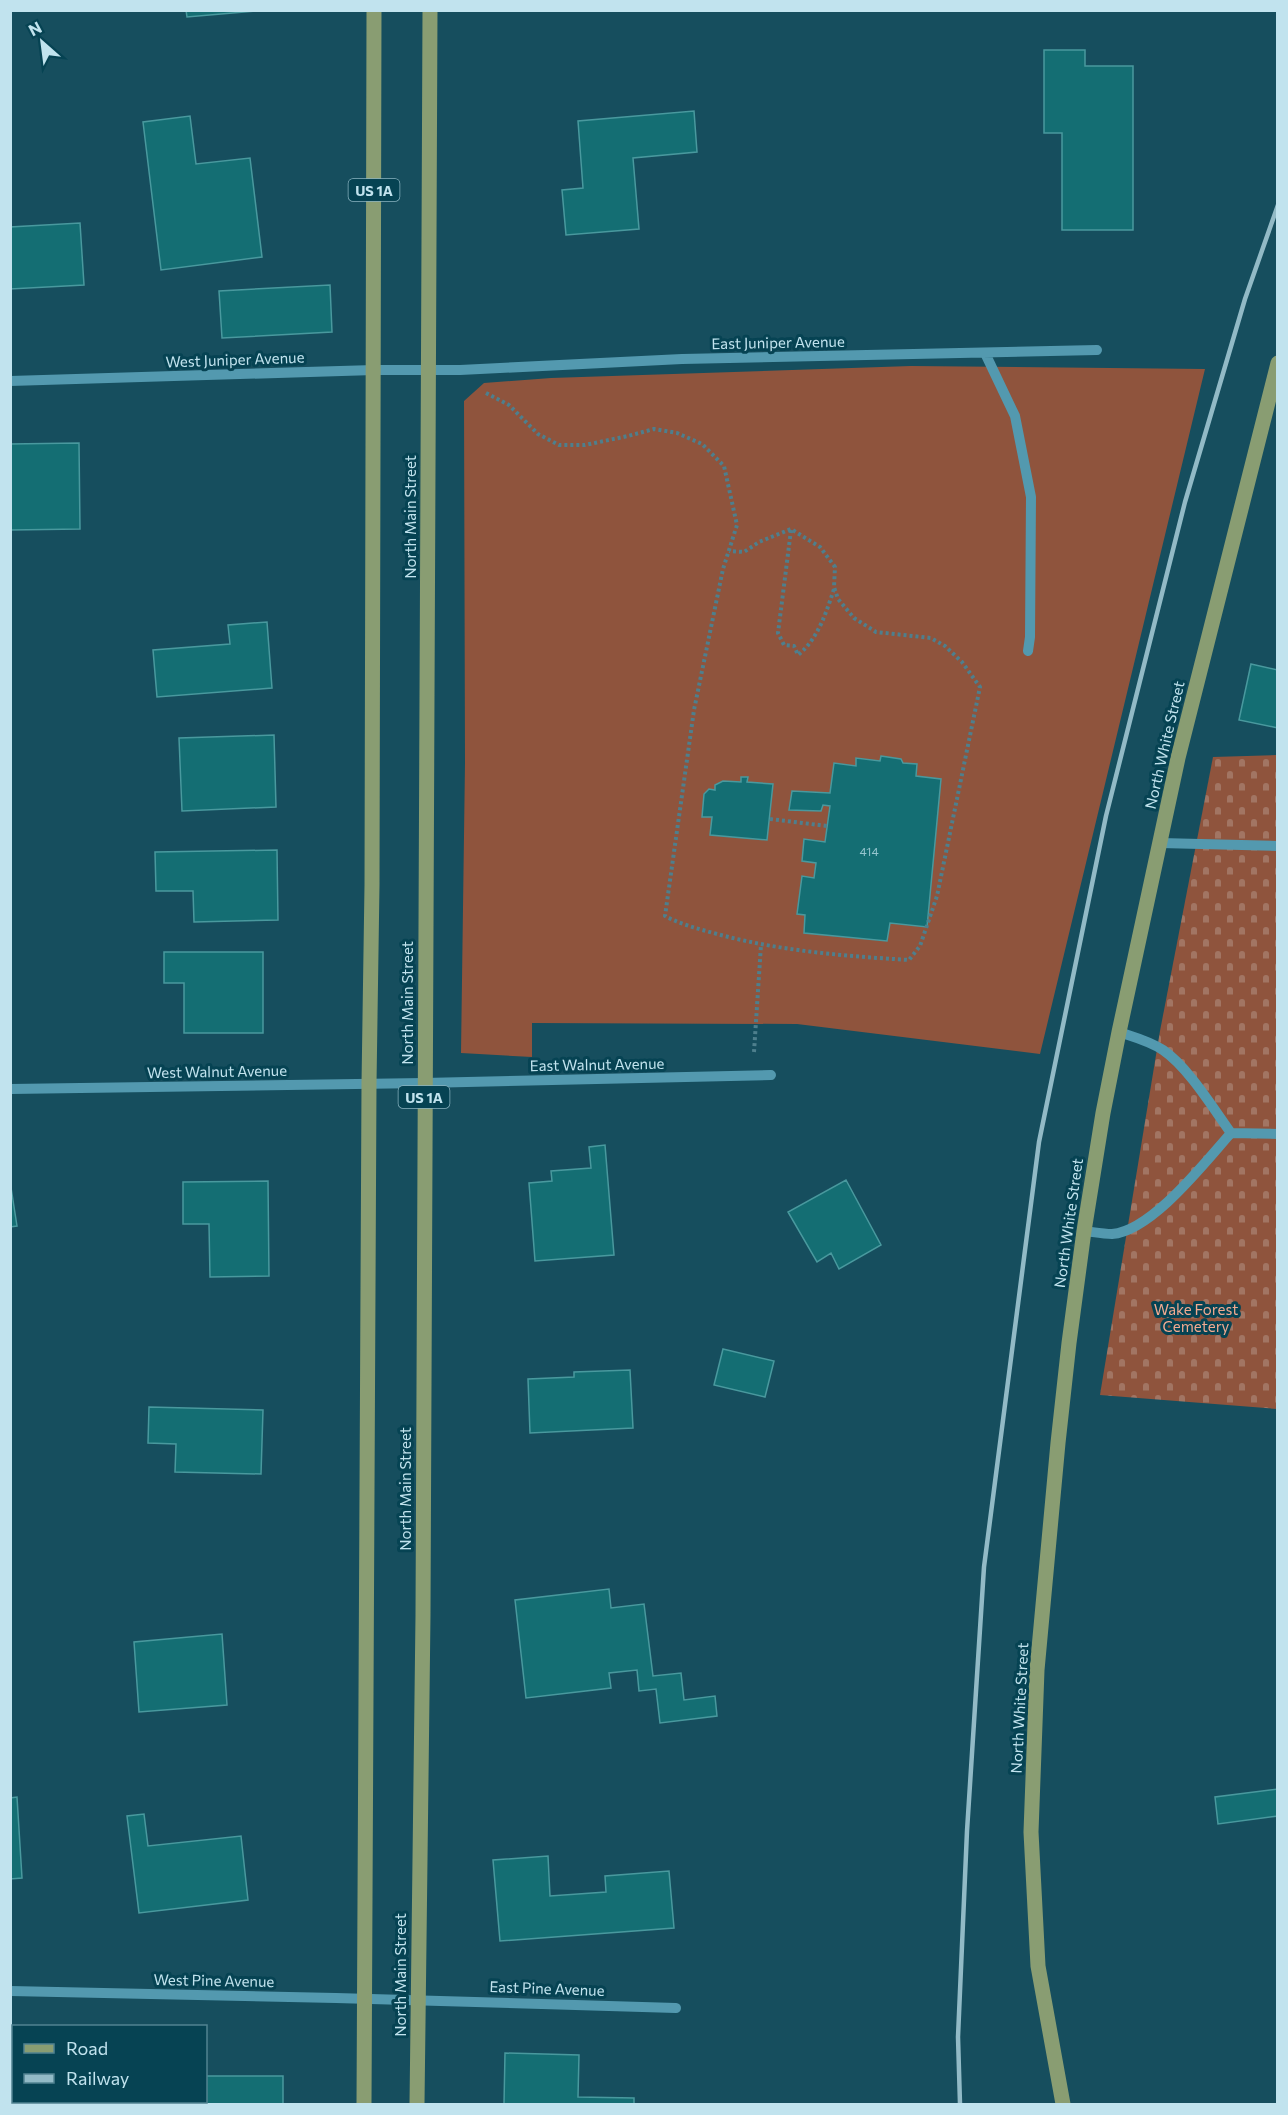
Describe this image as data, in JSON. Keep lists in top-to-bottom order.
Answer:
{
  "streets": {
    "main road": ["US 1A", "North Main Street", "North White Street"],
    "street": [
      "East Juniper Avenue",
      "West Juniper Avenue",
      "East Walnut Avenue",
      "West Walnut Avenue",
      "West Pine Avenue",
      "East Pine Avenue"
    ]
  },
  "crossings": [
    ["US 1A", "West Juniper Avenue"],
    ["East Juniper Avenue", "West Juniper Avenue"],
    ["West Juniper Avenue", "North Main Street"],
    ["North Main Street", "East Walnut Avenue"],
    ["North Main Street", "West Walnut Avenue"],
    ["North Main Street", "West Pine Avenue"],
    ["North Main Street", "East Pine Avenue"],
    ["East Walnut Avenue", "West Walnut Avenue"],
    ["West Pine Avenue", "East Pine Avenue"]
  ],
  "parks": ["Wake Forest Cemetery"],
  "house_numbers": ["414"],
  "legend": ["Road", "Railway"],
  "north": "top left"
}
